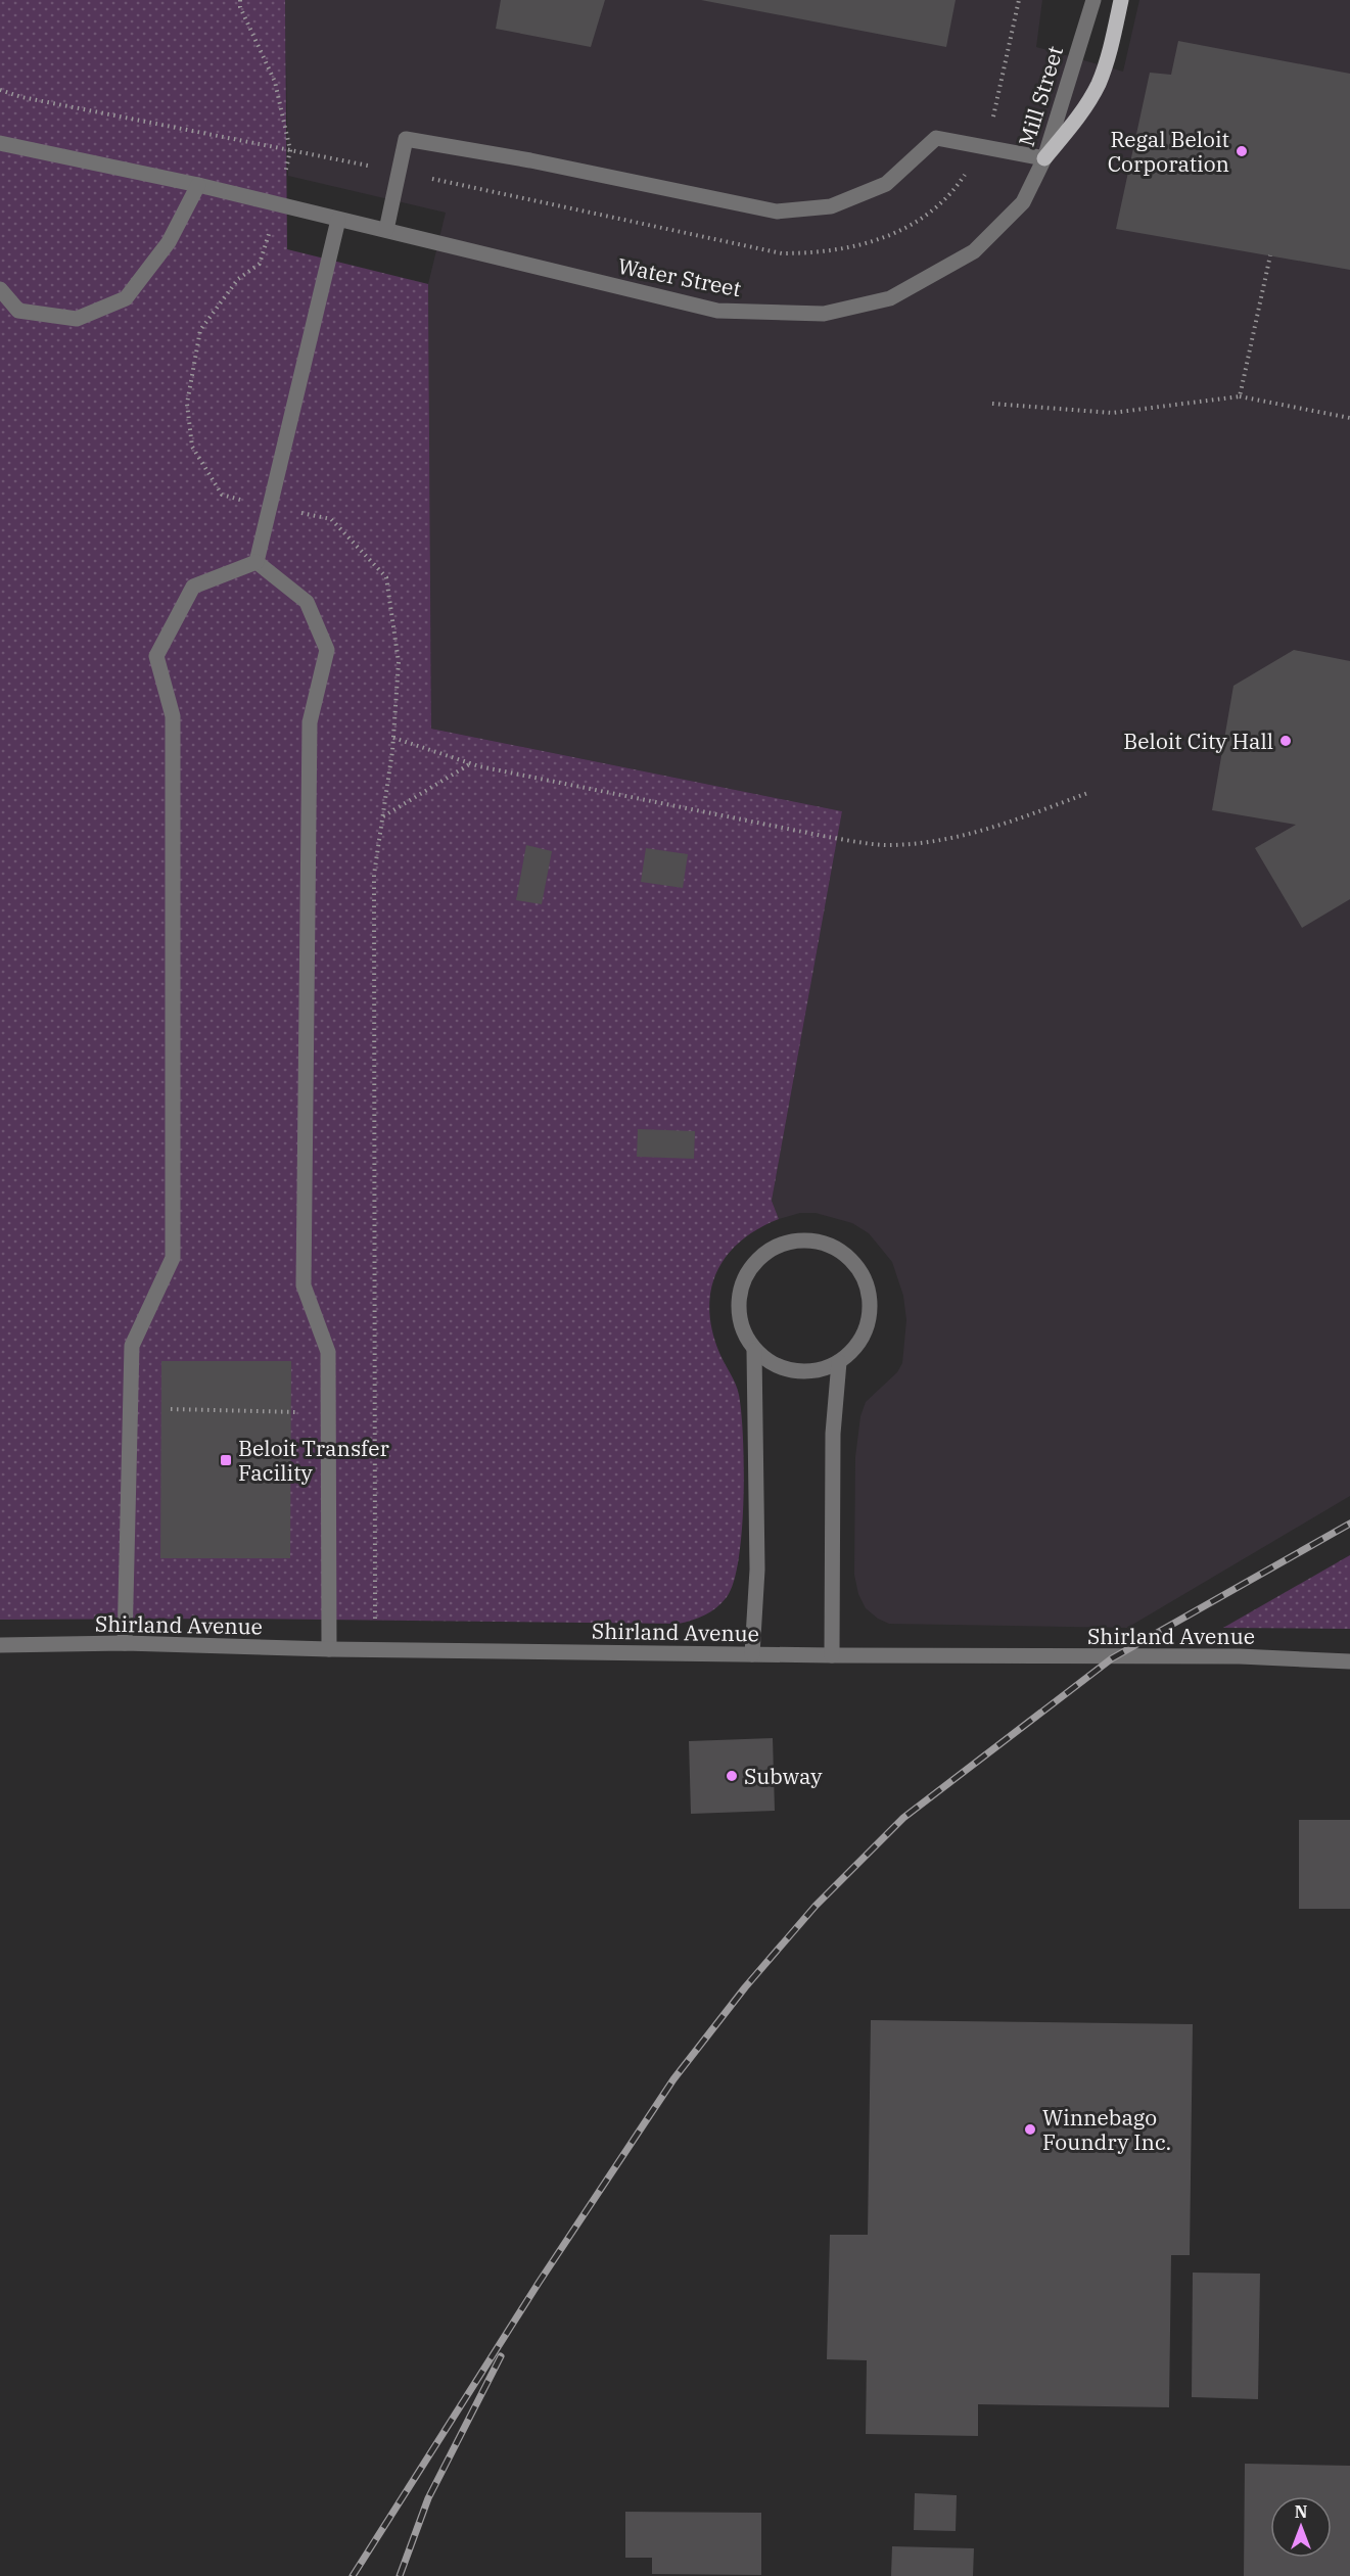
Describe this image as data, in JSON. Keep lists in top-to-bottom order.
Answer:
{
  "streets": {
    "street": ["Mill Street", "Water Street", "Shirland Avenue"]
  },
  "crossings": [
    ["Mill Street", "Water Street"]
  ],
  "places": {
    "other": [
      "Regal Beloit Corporation",
      "Beloit City Hall",
      "Subway",
      "Winnebago Foundry Inc."
    ],
    "transit": ["Beloit Transfer Facility"]
  },
  "north": "top"
}
